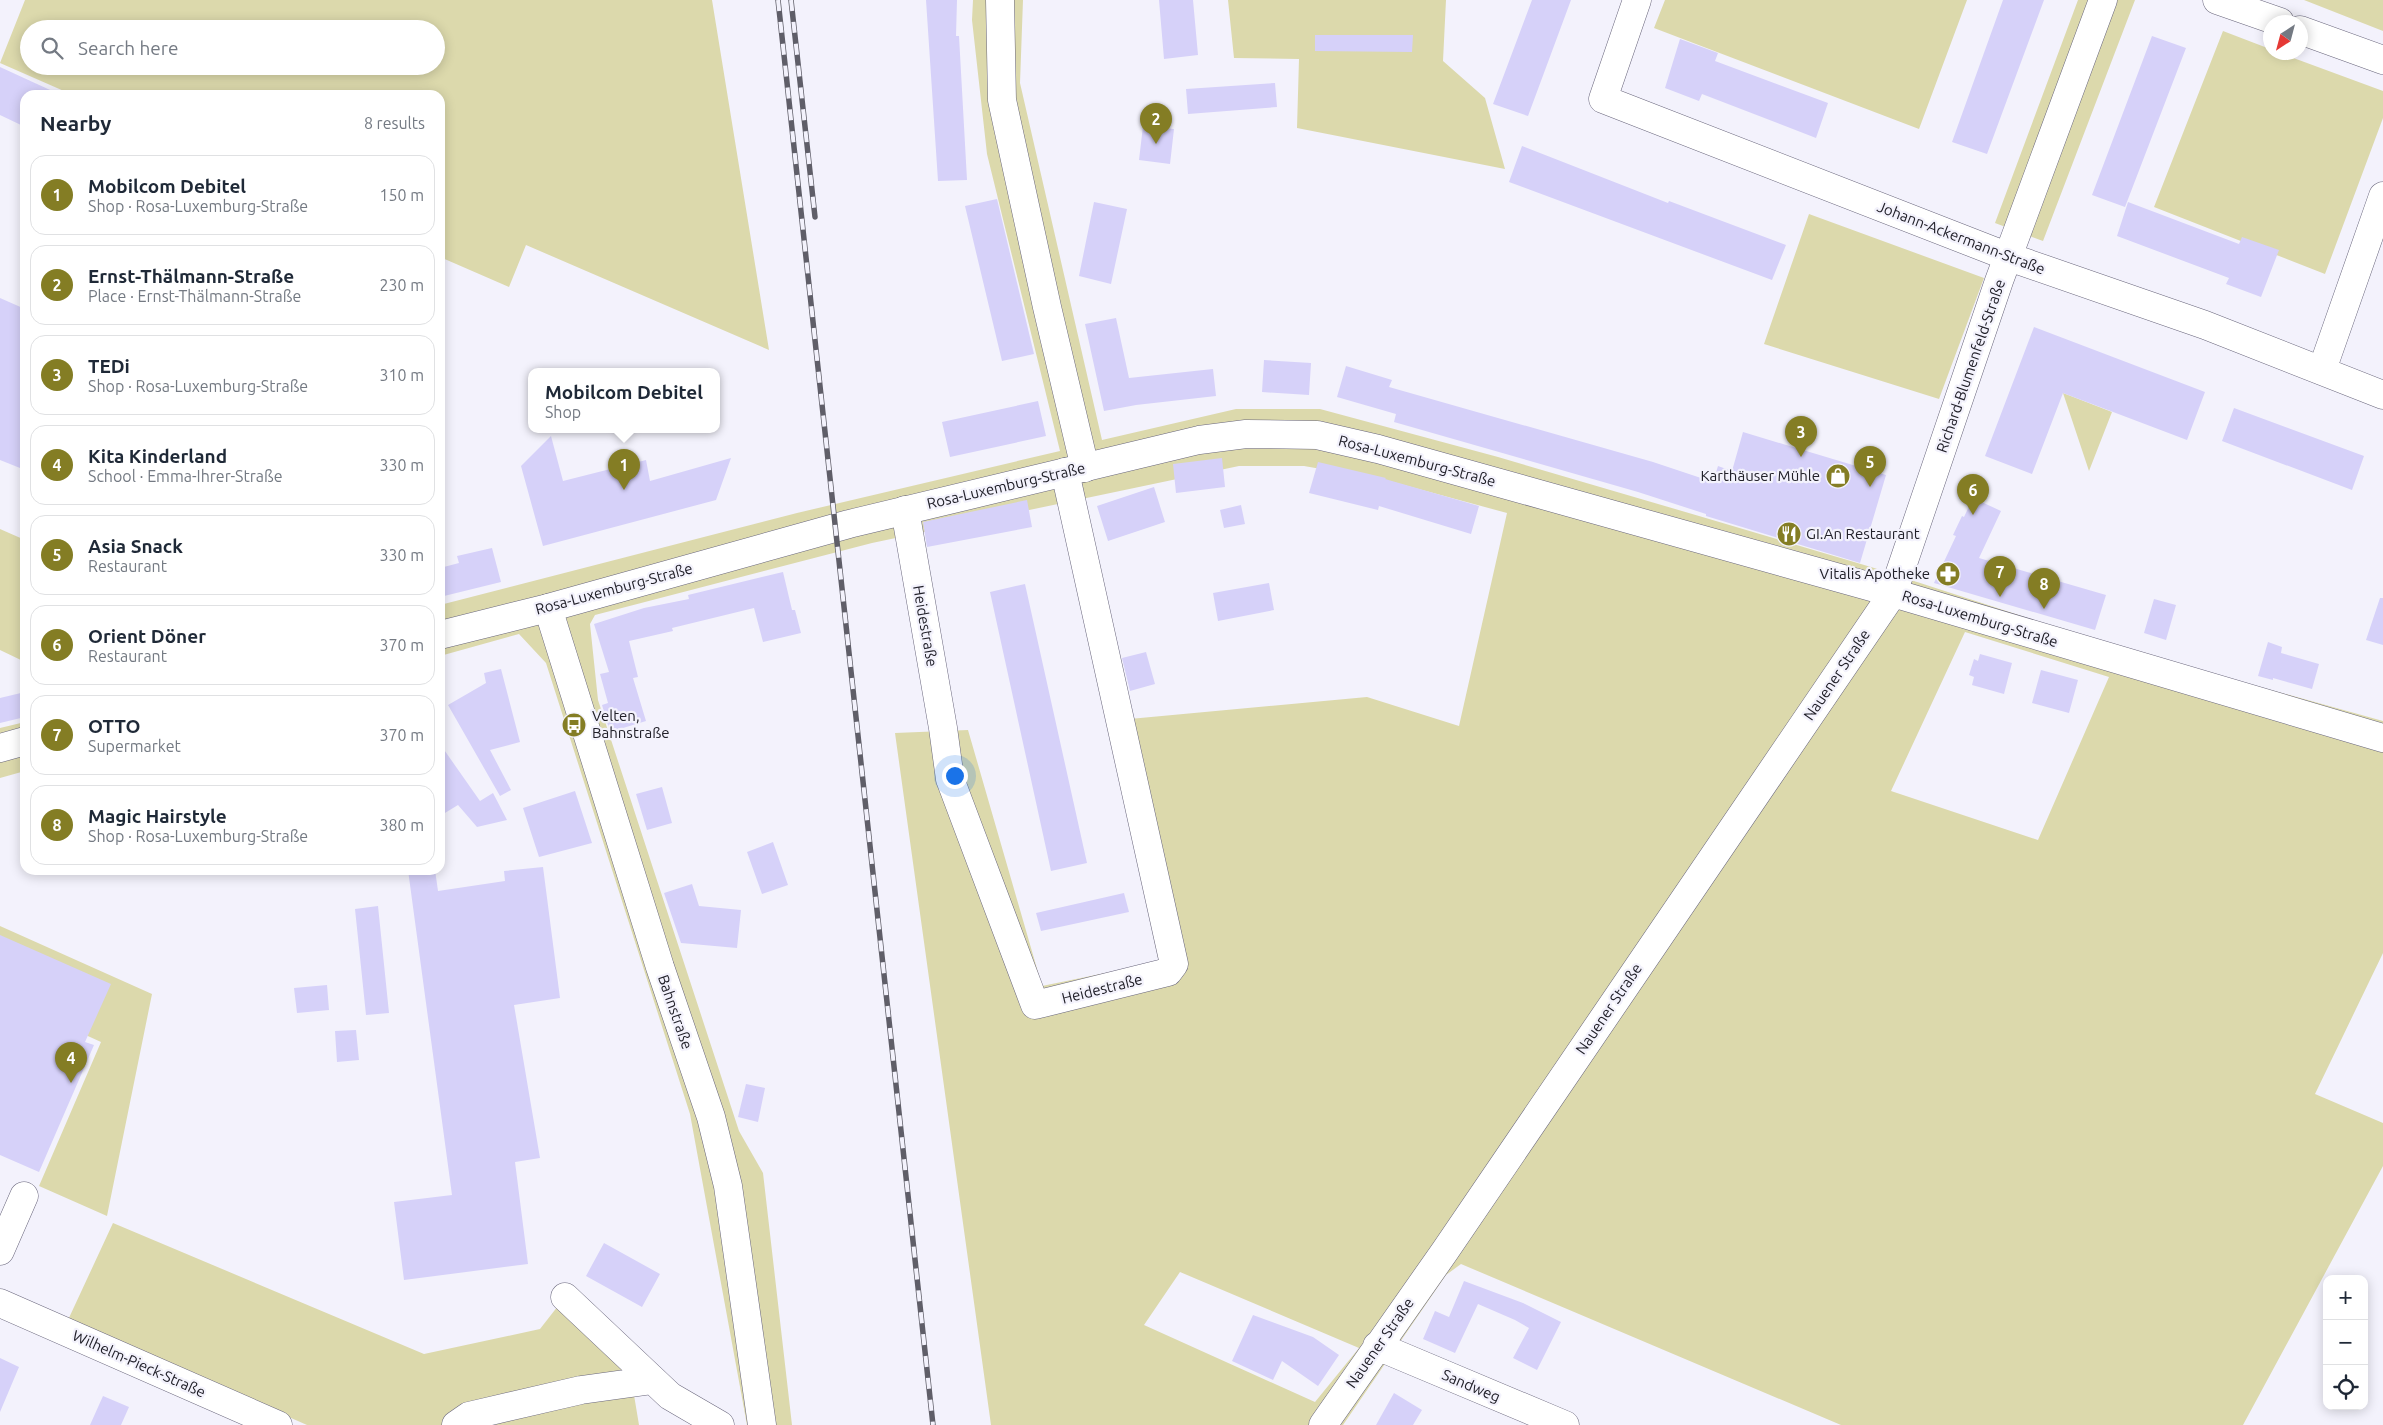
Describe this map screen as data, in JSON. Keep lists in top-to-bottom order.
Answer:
{
  "streets": {
    "street": [
      "Johann-Ackermann-Straße",
      "Richard-Blumenfeld-Straße",
      "Rosa-Luxemburg-Straße",
      "Heidestraße",
      "Nauener Straße",
      "Bahnstraße",
      "Wilhelm-Pieck-Straße",
      "Sandweg"
    ]
  },
  "crossings": [
    ["Johann-Ackermann-Straße", "Richard-Blumenfeld-Straße"],
    ["Richard-Blumenfeld-Straße", "Rosa-Luxemburg-Straße"],
    ["Richard-Blumenfeld-Straße", "Nauener Straße"],
    ["Rosa-Luxemburg-Straße", "Heidestraße"],
    ["Rosa-Luxemburg-Straße", "Nauener Straße"],
    ["Rosa-Luxemburg-Straße", "Bahnstraße"],
    ["Nauener Straße", "Sandweg"]
  ],
  "places": {
    "shop": ["Karthäuser Mühle"],
    "restaurant": ["GI.An Restaurant"],
    "pharmacy": ["Vitalis Apotheke"],
    "bus stop": ["Velten, Bahnstraße"]
  },
  "north": "bottom left",
  "page": {
    "search": "Search here",
    "heading": ["Nearby", "8 results"],
    "pins": [
      "2",
      "3",
      "5",
      "1",
      "6",
      "7",
      "8",
      "4"
    ],
    "list": [
      {
        "mark": "1",
        "name": "Mobilcom Debitel",
        "note": "Shop · Rosa-Luxemburg-Straße",
        "value": "150 m"
      },
      {
        "mark": "2",
        "name": "Ernst-Thälmann-Straße",
        "note": "Place · Ernst-Thälmann-Straße",
        "value": "230 m"
      },
      {
        "mark": "3",
        "name": "TEDi",
        "note": "Shop · Rosa-Luxemburg-Straße",
        "value": "310 m"
      },
      {
        "mark": "4",
        "name": "Kita Kinderland",
        "note": "School · Emma-Ihrer-Straße",
        "value": "330 m"
      },
      {
        "mark": "5",
        "name": "Asia Snack",
        "note": "Restaurant",
        "value": "330 m"
      },
      {
        "mark": "6",
        "name": "Orient Döner",
        "note": "Restaurant",
        "value": "370 m"
      },
      {
        "mark": "7",
        "name": "OTTO",
        "note": "Supermarket",
        "value": "370 m"
      },
      {
        "mark": "8",
        "name": "Magic Hairstyle",
        "note": "Shop · Rosa-Luxemburg-Straße",
        "value": "380 m"
      }
    ],
    "popup": ["Mobilcom Debitel", "Shop"],
    "map_buttons": ["+", "−"]
  }
}
